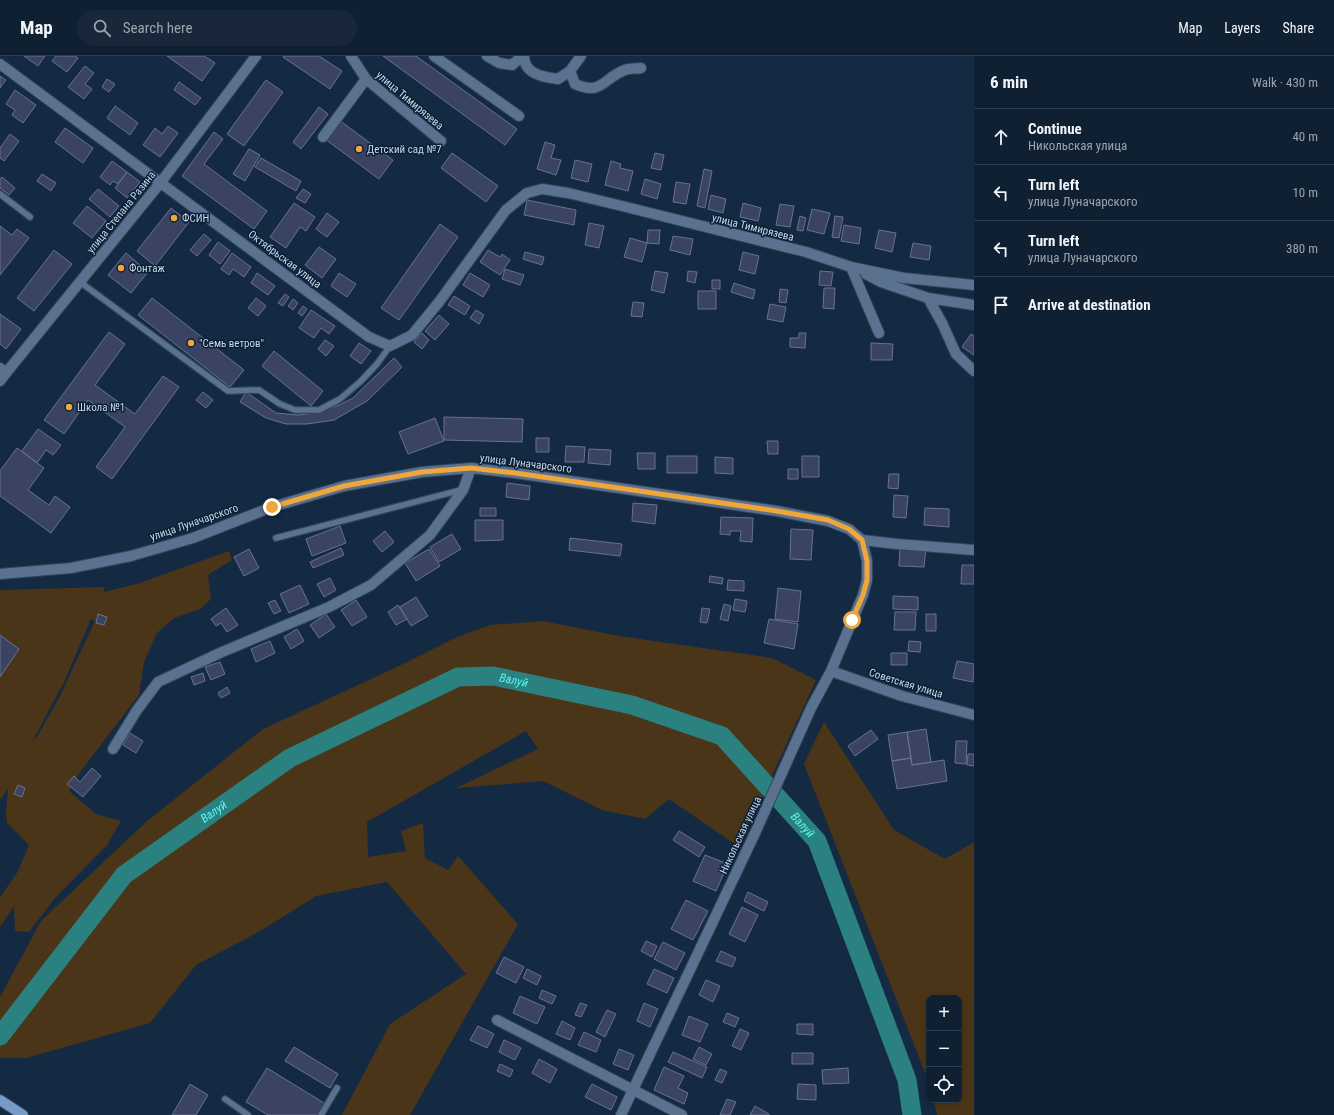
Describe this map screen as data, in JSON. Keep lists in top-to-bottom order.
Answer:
{
  "streets": {
    "street": [
      "улица Тимирязева",
      "улица Степана Разина",
      "Октябрьская улица",
      "улица Луначарского",
      "Советская улица",
      "Никольская улица"
    ]
  },
  "crossings": [
    ["улица Тимирязева", "Октябрьская улица"],
    ["улица Степана Разина", "Октябрьская улица"],
    ["улица Луначарского", "Никольская улица"],
    ["Советская улица", "Никольская улица"]
  ],
  "water": ["Валуй"],
  "places": [
    "Детский сад №7",
    "ФСИН",
    "Фонтаж",
    "\"Семь ветров\"",
    "Школа №1"
  ],
  "page": {
    "header": "Map",
    "search": "Search here",
    "nav": ["Map", "Layers", "Share"],
    "heading": ["6 min", "Walk · 430 m"],
    "list": [
      ["Continue", "Никольская улица", "40 m"],
      ["Turn left", "улица Луначарского", "10 m"],
      ["Turn left", "улица Луначарского", "380 m"],
      "Arrive at destination"
    ],
    "map_buttons": ["+", "−"]
  }
}
